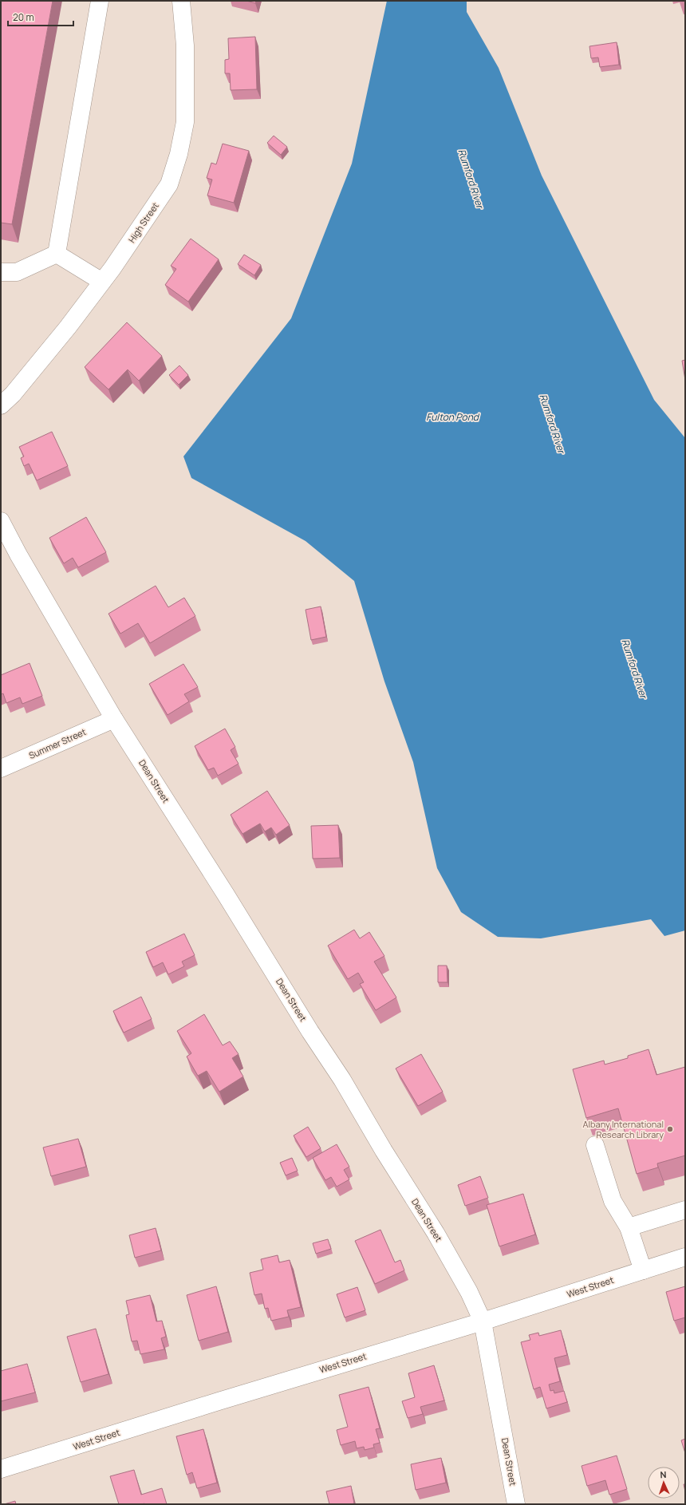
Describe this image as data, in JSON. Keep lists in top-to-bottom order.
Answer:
{
  "streets": {
    "street": [
      "High Street",
      "Summer Street",
      "Dean Street",
      "West Street"
    ]
  },
  "crossings": [
    ["Summer Street", "Dean Street"],
    ["Dean Street", "West Street"]
  ],
  "water": ["Rumford River", "Fulton Pond"],
  "places": ["Albany International Research Library"],
  "scale_bar": "20 m",
  "north": "top"
}
